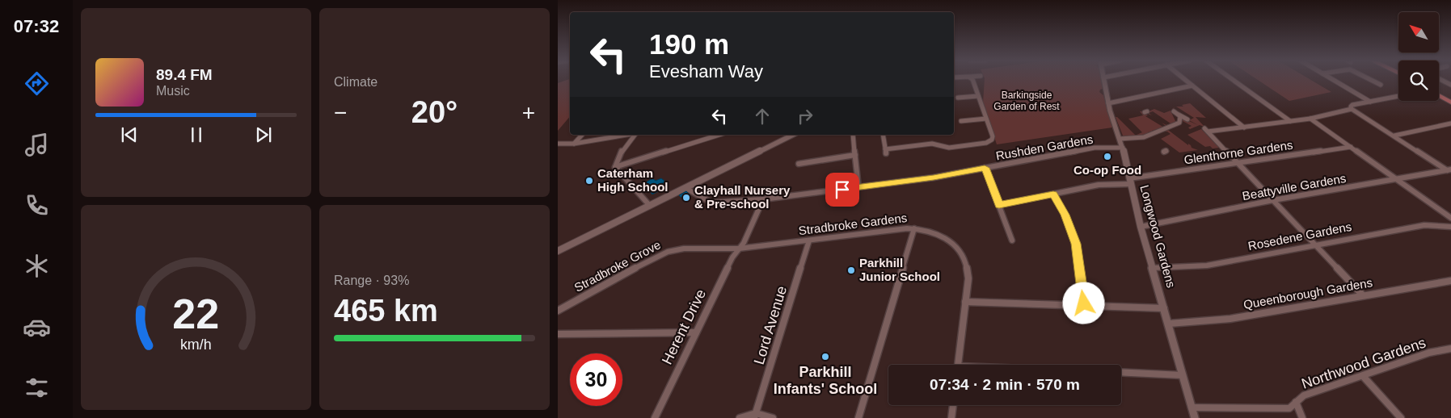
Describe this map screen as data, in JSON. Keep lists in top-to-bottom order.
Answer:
{
  "streets": {
    "street": [
      "Rushden Gardens",
      "Glenthorne Gardens",
      "Beattyville Gardens",
      "Stradbroke Gardens",
      "Longwood Gardens",
      "Rosedene Gardens",
      "Stradbroke Grove",
      "Queenborough Gardens",
      "Lord Avenue",
      "Herent Drive",
      "Northwood Gardens"
    ]
  },
  "crossings": [
    ["Rushden Gardens", "Longwood Gardens"],
    ["Rushden Gardens", "Herent Drive"],
    ["Glenthorne Gardens", "Longwood Gardens"],
    ["Beattyville Gardens", "Longwood Gardens"],
    ["Stradbroke Gardens", "Stradbroke Grove"],
    ["Stradbroke Gardens", "Lord Avenue"],
    ["Stradbroke Gardens", "Herent Drive"],
    ["Longwood Gardens", "Rosedene Gardens"],
    ["Longwood Gardens", "Queenborough Gardens"],
    ["Longwood Gardens", "Northwood Gardens"],
    ["Stradbroke Grove", "Herent Drive"]
  ],
  "parks": ["Barkingside Garden of Rest"],
  "places": [
    "Co-op Food",
    "Caterham High School",
    "Clayhall Nursery & Pre-school",
    "Parkhill Junior School",
    "Parkhill Infants' School"
  ],
  "north": "top left",
  "page": {
    "tabs": "07:32",
    "tile": [
      "Climate",
      ["Range · 93%", "465 km"]
    ],
    "turn": ["190 m", "Evesham Way"],
    "song": ["89.4 FM", "Music"],
    "heat": ["−", "20°", "+"],
    "limit": "30",
    "trip": "07:34 · 2 min · 570 m",
    "gauge": ["22", "km/h"]
  }
}
